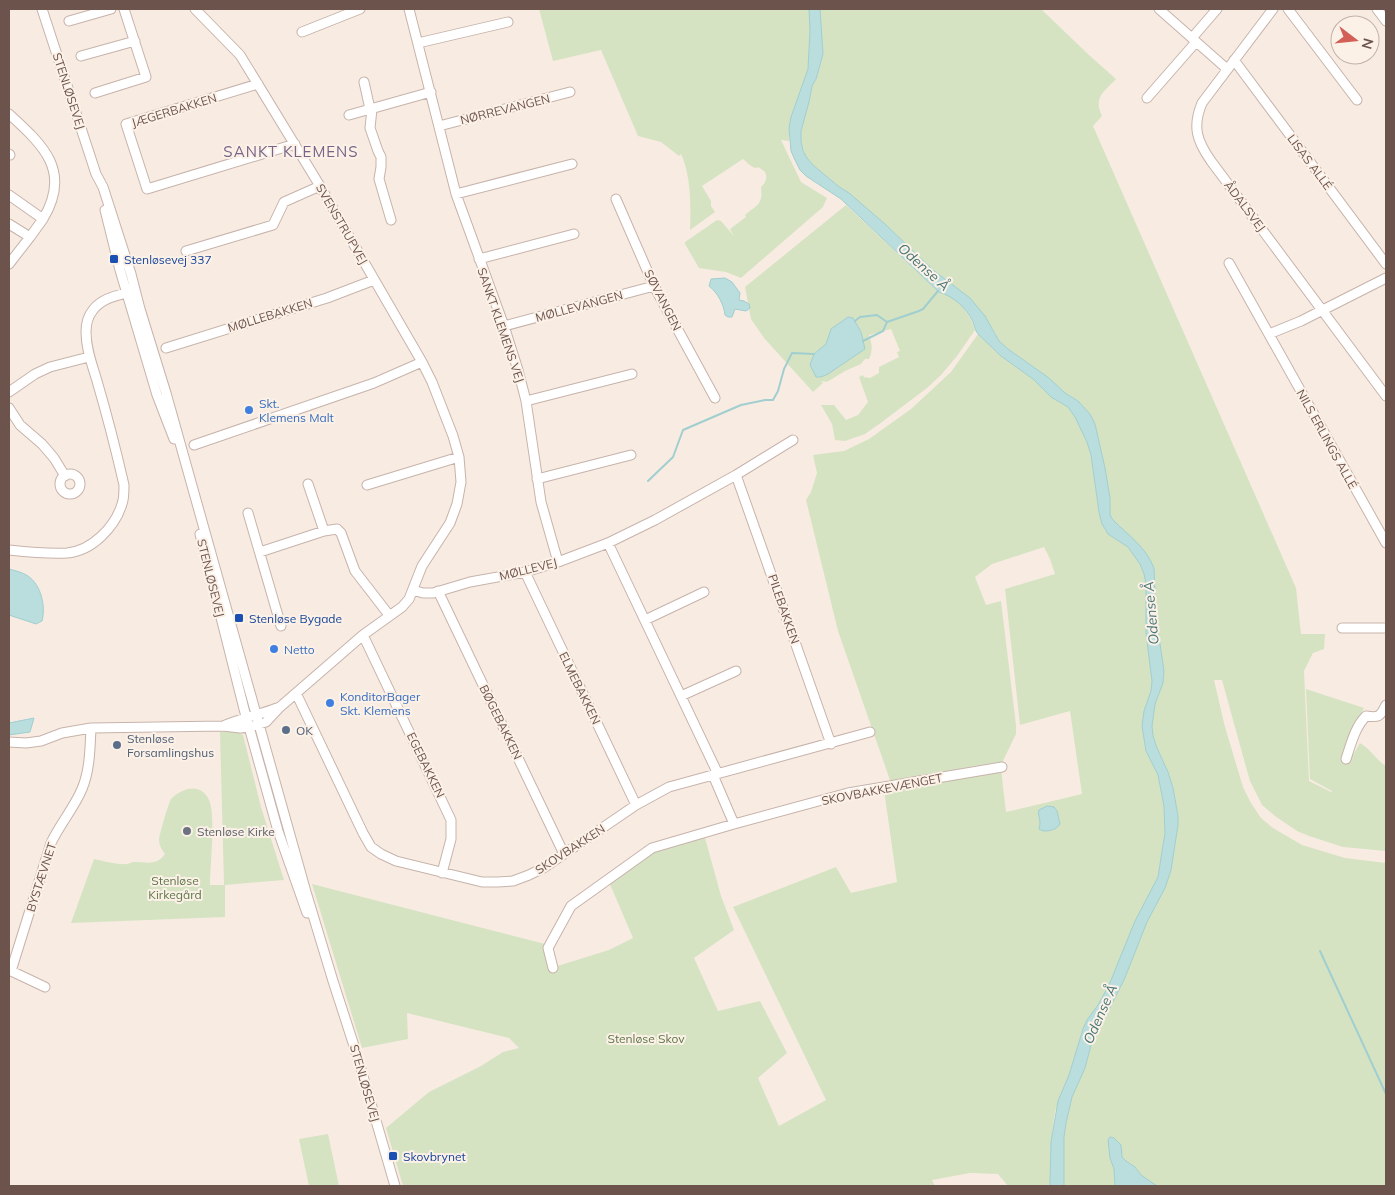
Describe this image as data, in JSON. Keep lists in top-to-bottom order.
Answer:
{
  "streets": {
    "street": [
      "STENLØSEVEJ",
      "NØRREVANGEN",
      "JÆGERBAKKEN",
      "LISAS ALLÉ",
      "ÅDALSVEJ",
      "SVENSTRUPVEJ",
      "SØVANGEN",
      "MØLLEVANGEN",
      "MØLLEBAKKEN",
      "SANKT KLEMENS VEJ",
      "NILS ERLINGS ALLÉ",
      "MØLLEVEJ",
      "PILEBAKKEN",
      "ELMEBAKKEN",
      "BØGEBAKKEN",
      "EGEBAKKEN",
      "SKOVBAKKEVÆNGET",
      "SKOVBAKKEN",
      "BYSTÆVNET"
    ]
  },
  "crossings": [
    ["NØRREVANGEN", "SANKT KLEMENS VEJ"],
    ["JÆGERBAKKEN", "SVENSTRUPVEJ"],
    ["LISAS ALLÉ", "ÅDALSVEJ"],
    ["SVENSTRUPVEJ", "MØLLEBAKKEN"],
    ["SVENSTRUPVEJ", "MØLLEVEJ"],
    ["SØVANGEN", "MØLLEVANGEN"],
    ["MØLLEVANGEN", "SANKT KLEMENS VEJ"],
    ["SANKT KLEMENS VEJ", "MØLLEVEJ"],
    ["MØLLEVEJ", "PILEBAKKEN"],
    ["MØLLEVEJ", "ELMEBAKKEN"],
    ["MØLLEVEJ", "BØGEBAKKEN"],
    ["PILEBAKKEN", "SKOVBAKKEN"],
    ["ELMEBAKKEN", "SKOVBAKKEN"],
    ["BØGEBAKKEN", "SKOVBAKKEN"],
    ["EGEBAKKEN", "SKOVBAKKEN"]
  ],
  "districts": ["SANKT KLEMENS"],
  "water": ["Odense Å"],
  "parks": ["Stenløse Kirkegård", "Stenløse Skov"],
  "places": {
    "transit": ["Stenløsevej 337", "Stenløse Bygade", "Skovbrynet"],
    "other": [
      "Skt. Klemens Malt",
      "Netto",
      "KonditorBager Skt. Klemens",
      "OK",
      "Stenløse Forsamlingshus",
      "Stenløse Kirke"
    ]
  },
  "north": "right"
}
